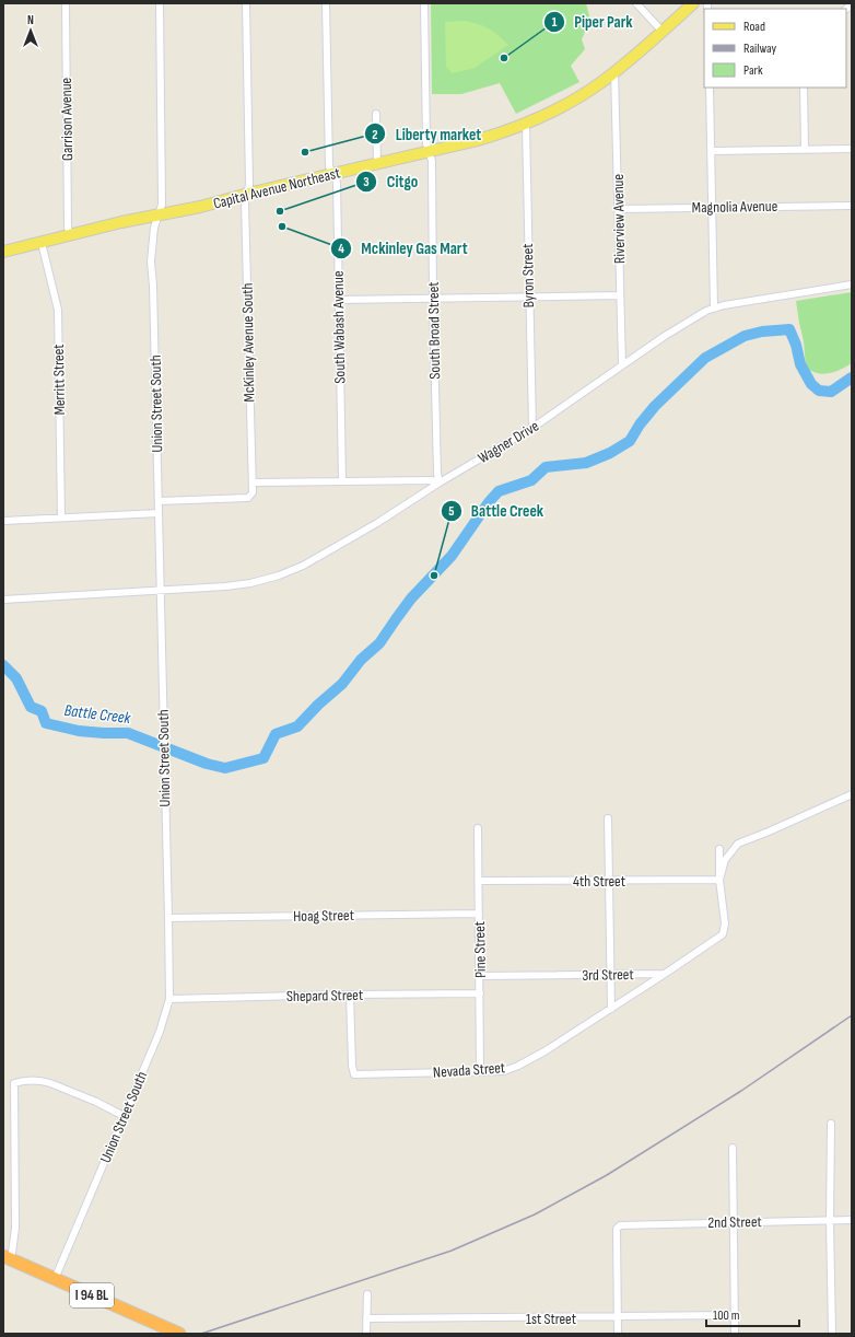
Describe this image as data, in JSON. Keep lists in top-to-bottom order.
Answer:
{
  "streets": {
    "highway": ["I 94 BL"],
    "main road": ["Capital Avenue Northeast"],
    "street": [
      "Garrison Avenue",
      "Magnolia Avenue",
      "Riverview Avenue",
      "Byron Street",
      "South Wabash Avenue",
      "South Broad Street",
      "McKinley Avenue South",
      "Merritt Street",
      "Union Street South",
      "Wagner Drive",
      "4th Street",
      "Hoag Street",
      "Pine Street",
      "3rd Street",
      "Shepard Street",
      "Nevada Street",
      "2nd Street",
      "1st Street"
    ]
  },
  "crossings": [
    ["Garrison Avenue", "Capital Avenue Northeast"],
    ["Capital Avenue Northeast", "Riverview Avenue"],
    ["Capital Avenue Northeast", "Byron Street"],
    ["Capital Avenue Northeast", "South Wabash Avenue"],
    ["Capital Avenue Northeast", "South Broad Street"],
    ["Capital Avenue Northeast", "McKinley Avenue South"],
    ["Capital Avenue Northeast", "Merritt Street"],
    ["Capital Avenue Northeast", "Union Street South"],
    ["Magnolia Avenue", "Riverview Avenue"],
    ["Riverview Avenue", "Wagner Drive"],
    ["Byron Street", "Wagner Drive"],
    ["South Broad Street", "Wagner Drive"],
    ["McKinley Avenue South", "Union Street South"],
    ["Union Street South", "Wagner Drive"],
    ["Union Street South", "Hoag Street"],
    ["Union Street South", "Shepard Street"],
    ["Union Street South", "I 94 BL"],
    ["4th Street", "Pine Street"],
    ["Hoag Street", "Pine Street"],
    ["Pine Street", "3rd Street"],
    ["Pine Street", "Shepard Street"],
    ["Pine Street", "Nevada Street"],
    ["3rd Street", "Nevada Street"],
    ["Shepard Street", "Nevada Street"],
    ["2nd Street", "1st Street"]
  ],
  "water": ["Battle Creek"],
  "places": [
    "Piper Park",
    "Liberty market",
    "Citgo",
    "Mckinley Gas Mart",
    "Battle Creek"
  ],
  "legend": ["Road", "Railway", "Park"],
  "scale_bar": "100 m",
  "north": "top"
}
